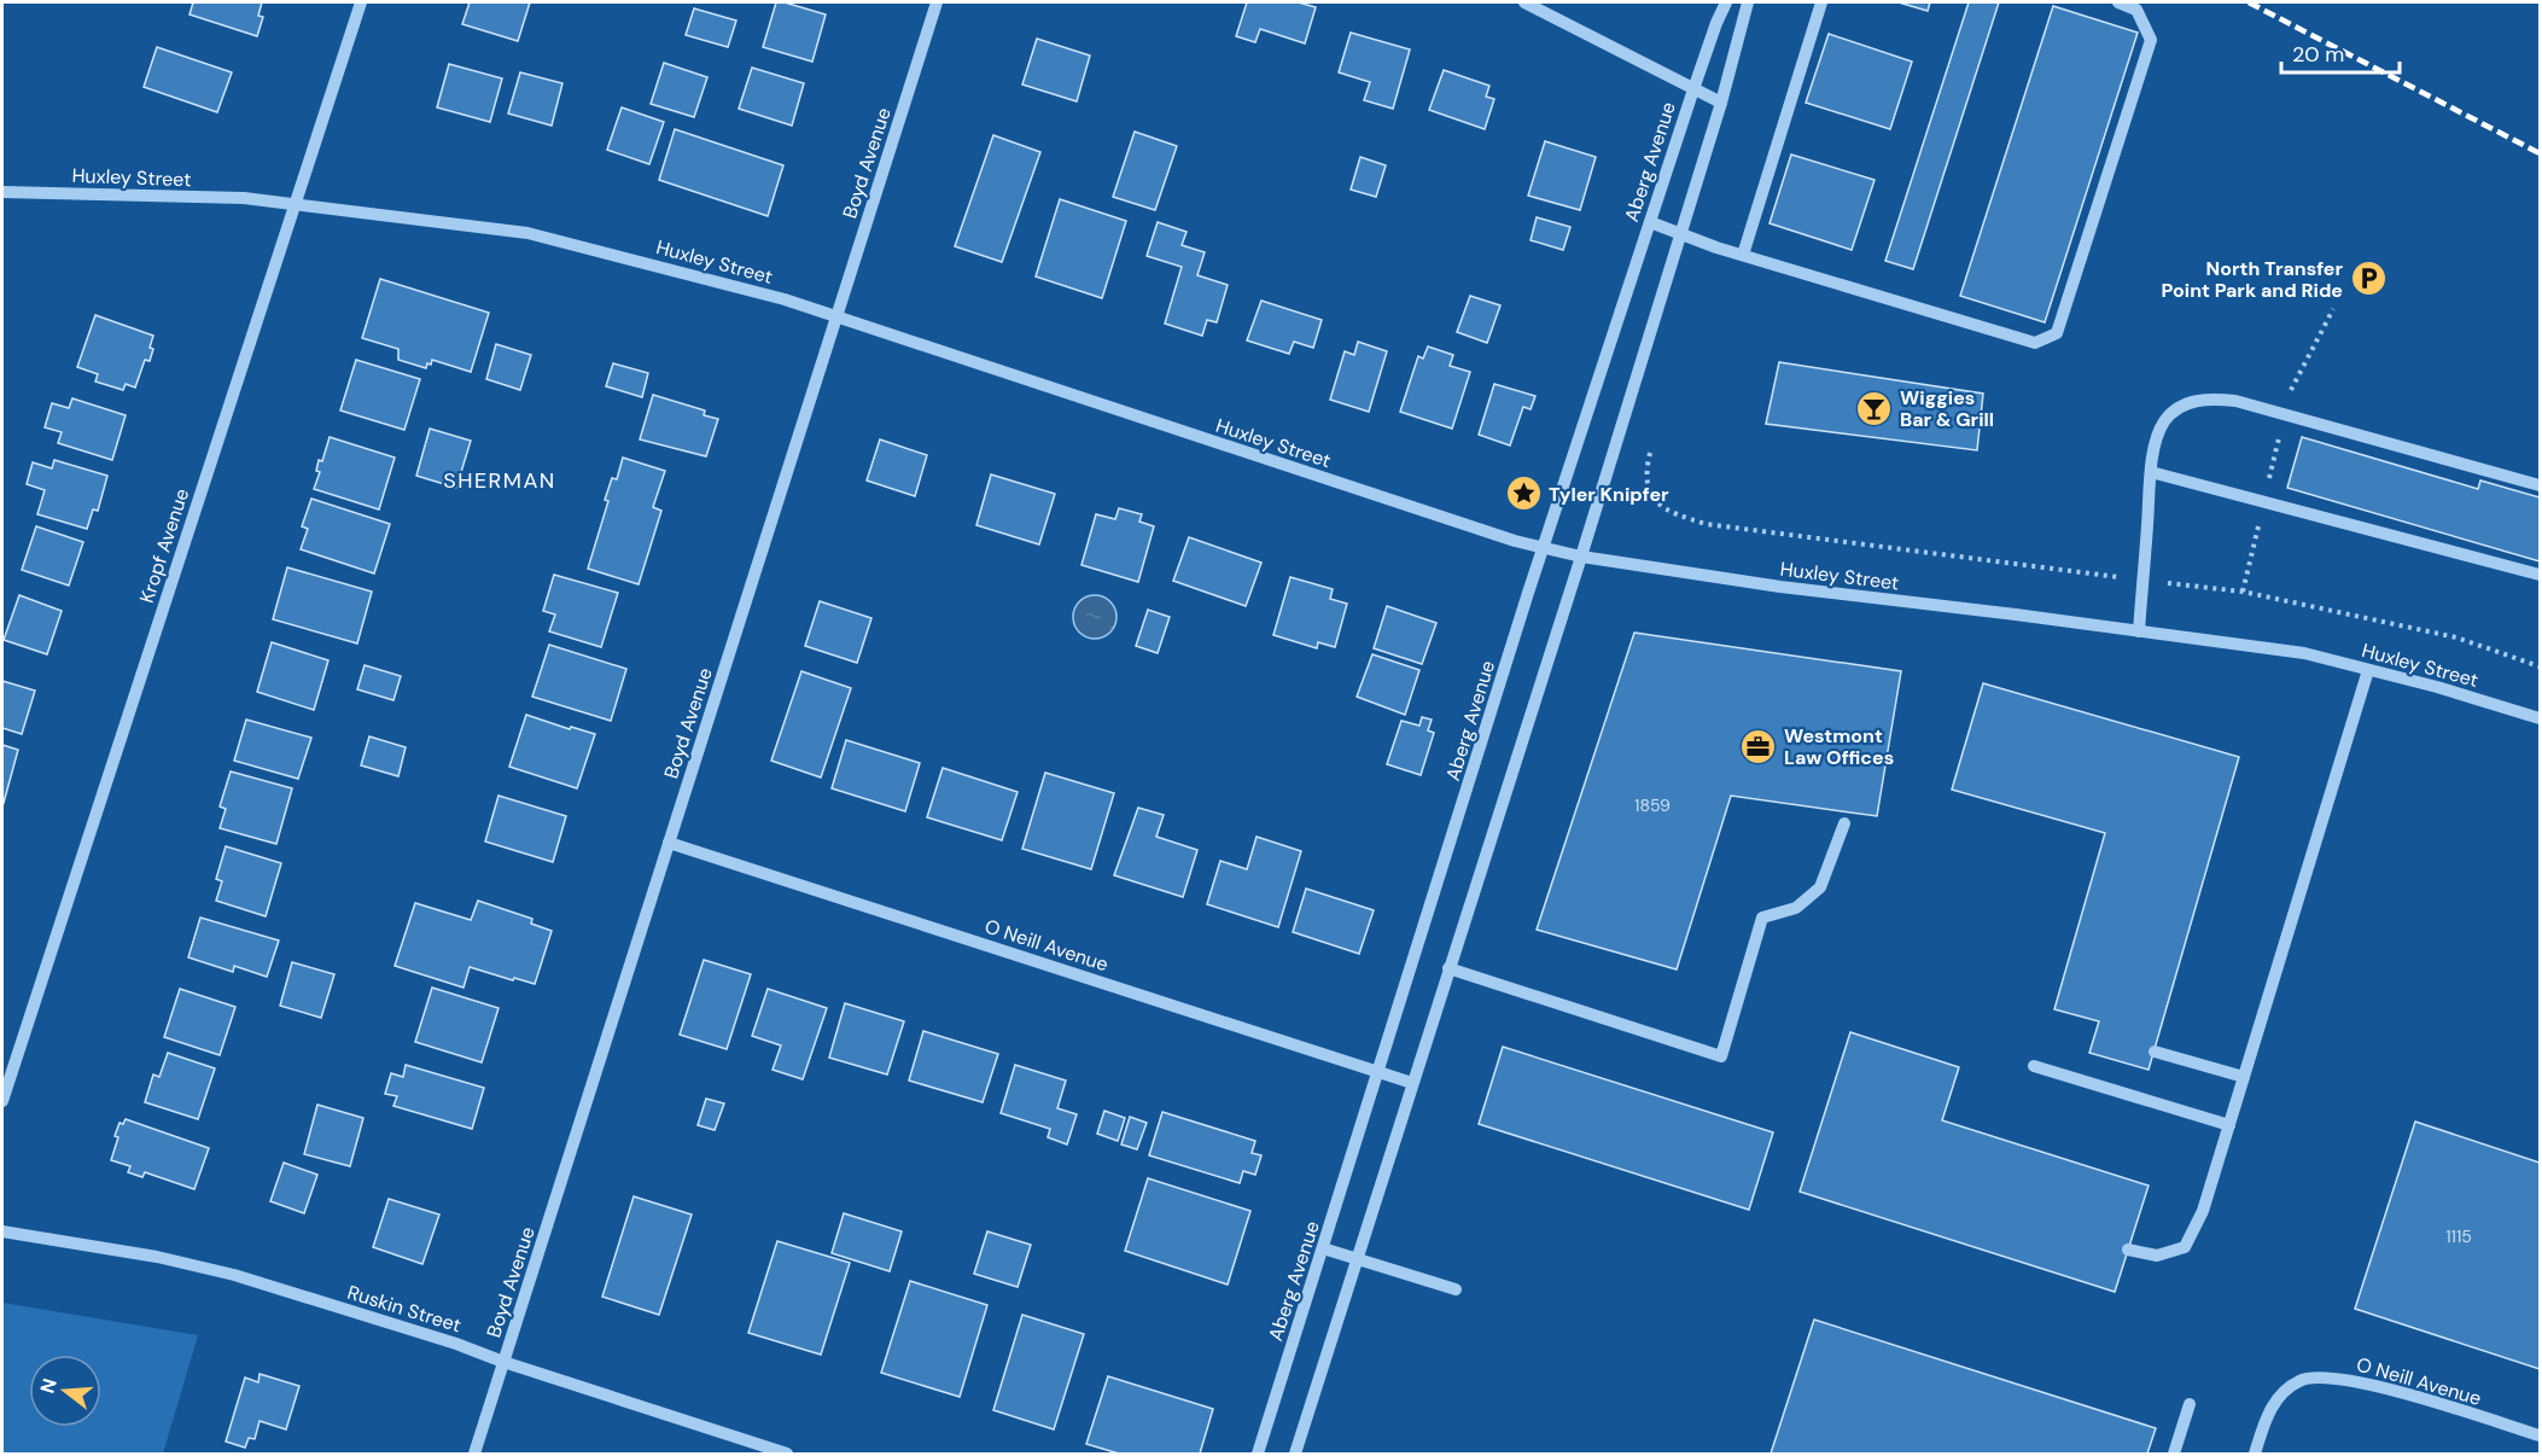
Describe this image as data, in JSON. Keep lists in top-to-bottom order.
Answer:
{
  "streets": {
    "street": [
      "Aberg Avenue",
      "Boyd Avenue",
      "Huxley Street",
      "Kropf Avenue",
      "O Neill Avenue",
      "Ruskin Street"
    ]
  },
  "crossings": [
    ["Aberg Avenue", "Huxley Street"],
    ["Aberg Avenue", "O Neill Avenue"],
    ["Boyd Avenue", "Huxley Street"],
    ["Boyd Avenue", "O Neill Avenue"],
    ["Boyd Avenue", "Ruskin Street"],
    ["Huxley Street", "Kropf Avenue"]
  ],
  "districts": ["SHERMAN"],
  "places": {
    "parking": ["North Transfer Point Park and Ride"],
    "bar": ["Wiggies Bar & Grill"],
    "place": ["Tyler Knipfer"],
    "office": ["Westmont Law Offices"]
  },
  "house_numbers": ["1859", "1115"],
  "scale_bar": "20 m",
  "north": "left"
}
